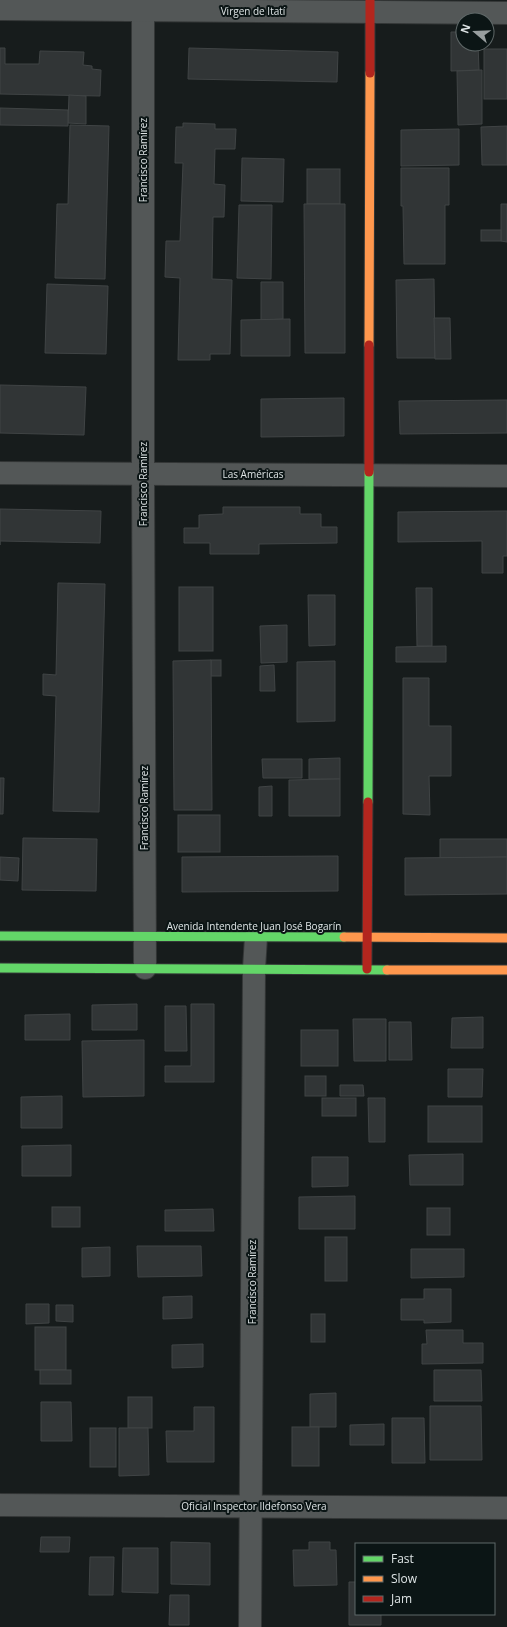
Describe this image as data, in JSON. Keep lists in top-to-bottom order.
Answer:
{
  "streets": {
    "street": [
      "Virgen de Itatí",
      "Francisco Ramírez",
      "Las Américas",
      "Avenida Intendente Juan José Bogarín",
      "Oficial Inspector Ildefonso Vera"
    ]
  },
  "crossings": [
    ["Virgen de Itatí", "Francisco Ramírez"],
    ["Francisco Ramírez", "Las Américas"],
    ["Francisco Ramírez", "Avenida Intendente Juan José Bogarín"],
    ["Francisco Ramírez", "Oficial Inspector Ildefonso Vera"]
  ],
  "legend": ["Fast", "Slow", "Jam"],
  "north": "left"
}
